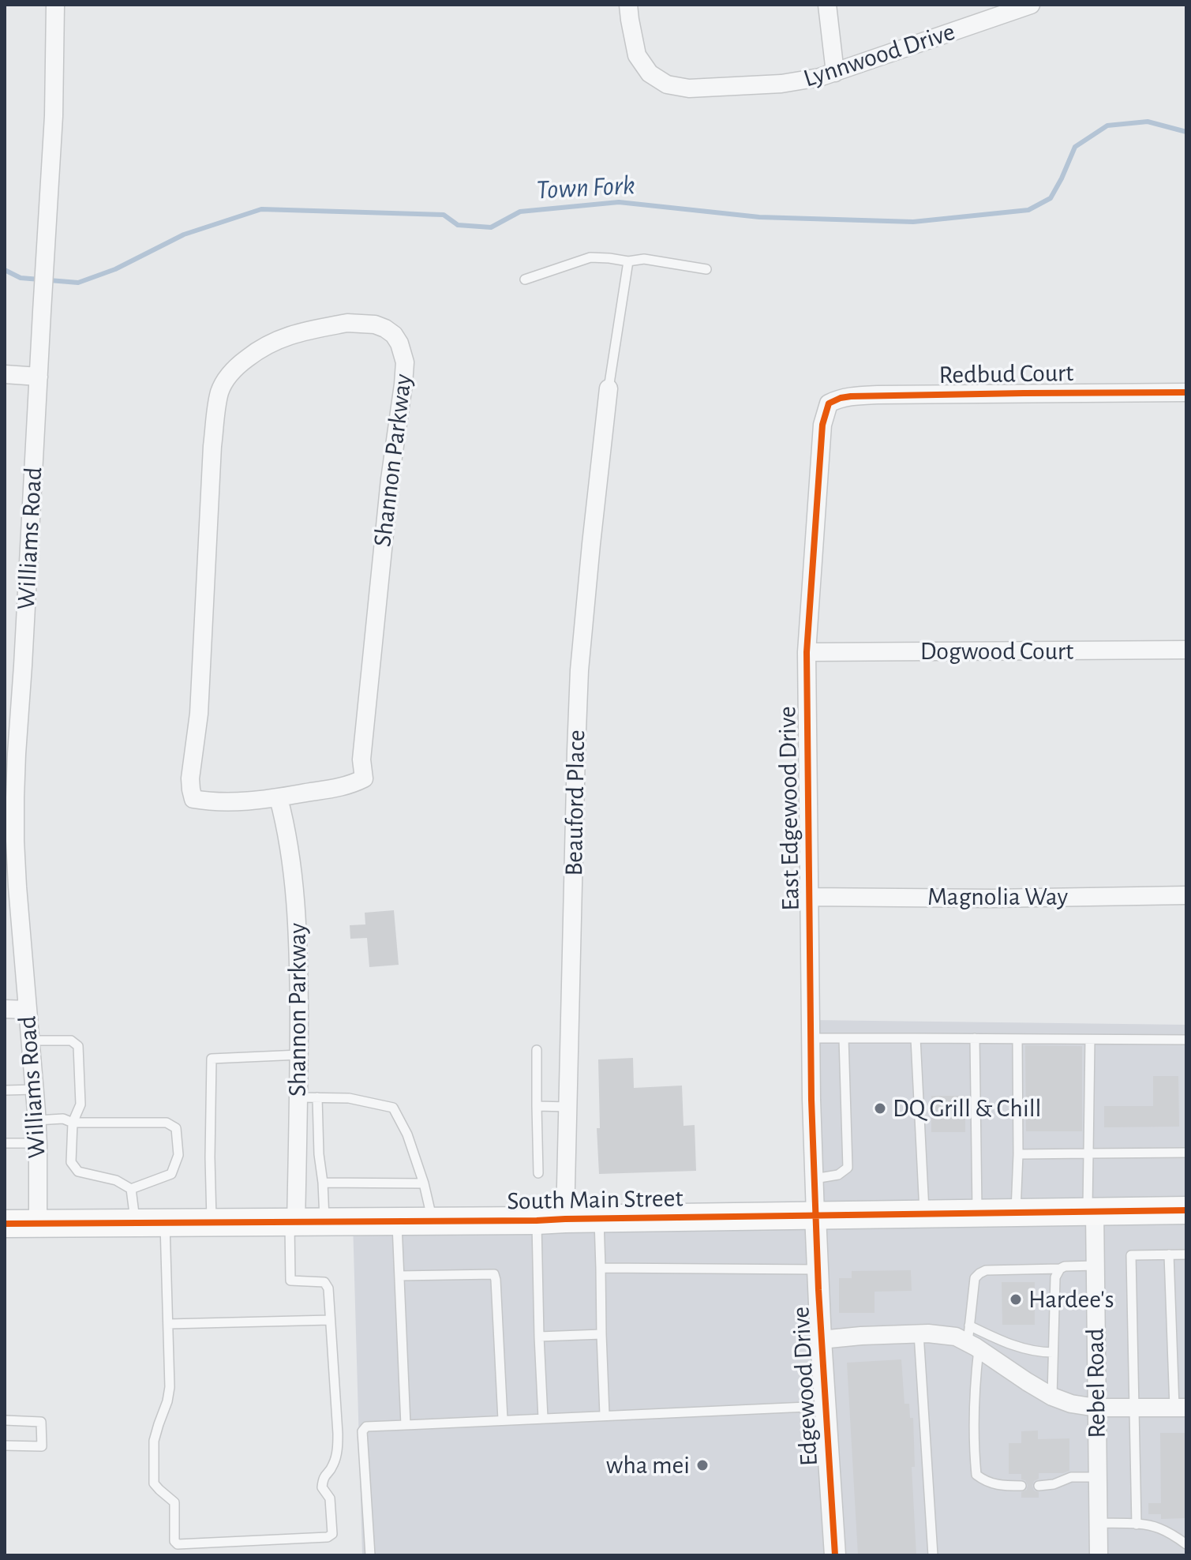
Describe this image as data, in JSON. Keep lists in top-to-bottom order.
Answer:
{
  "streets": {
    "main road": ["South Main Street"],
    "street": [
      "Lynnwood Drive",
      "Redbud Court",
      "Shannon Parkway",
      "Williams Road",
      "Dogwood Court",
      "Beauford Place",
      "East Edgewood Drive",
      "Magnolia Way",
      "Rebel Road",
      "Edgewood Drive"
    ]
  },
  "crossings": [
    ["Redbud Court", "East Edgewood Drive"],
    ["Shannon Parkway", "South Main Street"],
    ["Williams Road", "South Main Street"],
    ["Dogwood Court", "East Edgewood Drive"],
    ["Beauford Place", "South Main Street"],
    ["East Edgewood Drive", "Magnolia Way"],
    ["East Edgewood Drive", "South Main Street"],
    ["East Edgewood Drive", "Edgewood Drive"],
    ["South Main Street", "Rebel Road"],
    ["South Main Street", "Edgewood Drive"]
  ],
  "water": ["Town Fork"],
  "places": ["DQ Grill & Chill", "Hardee's", "wha mei"]
}
